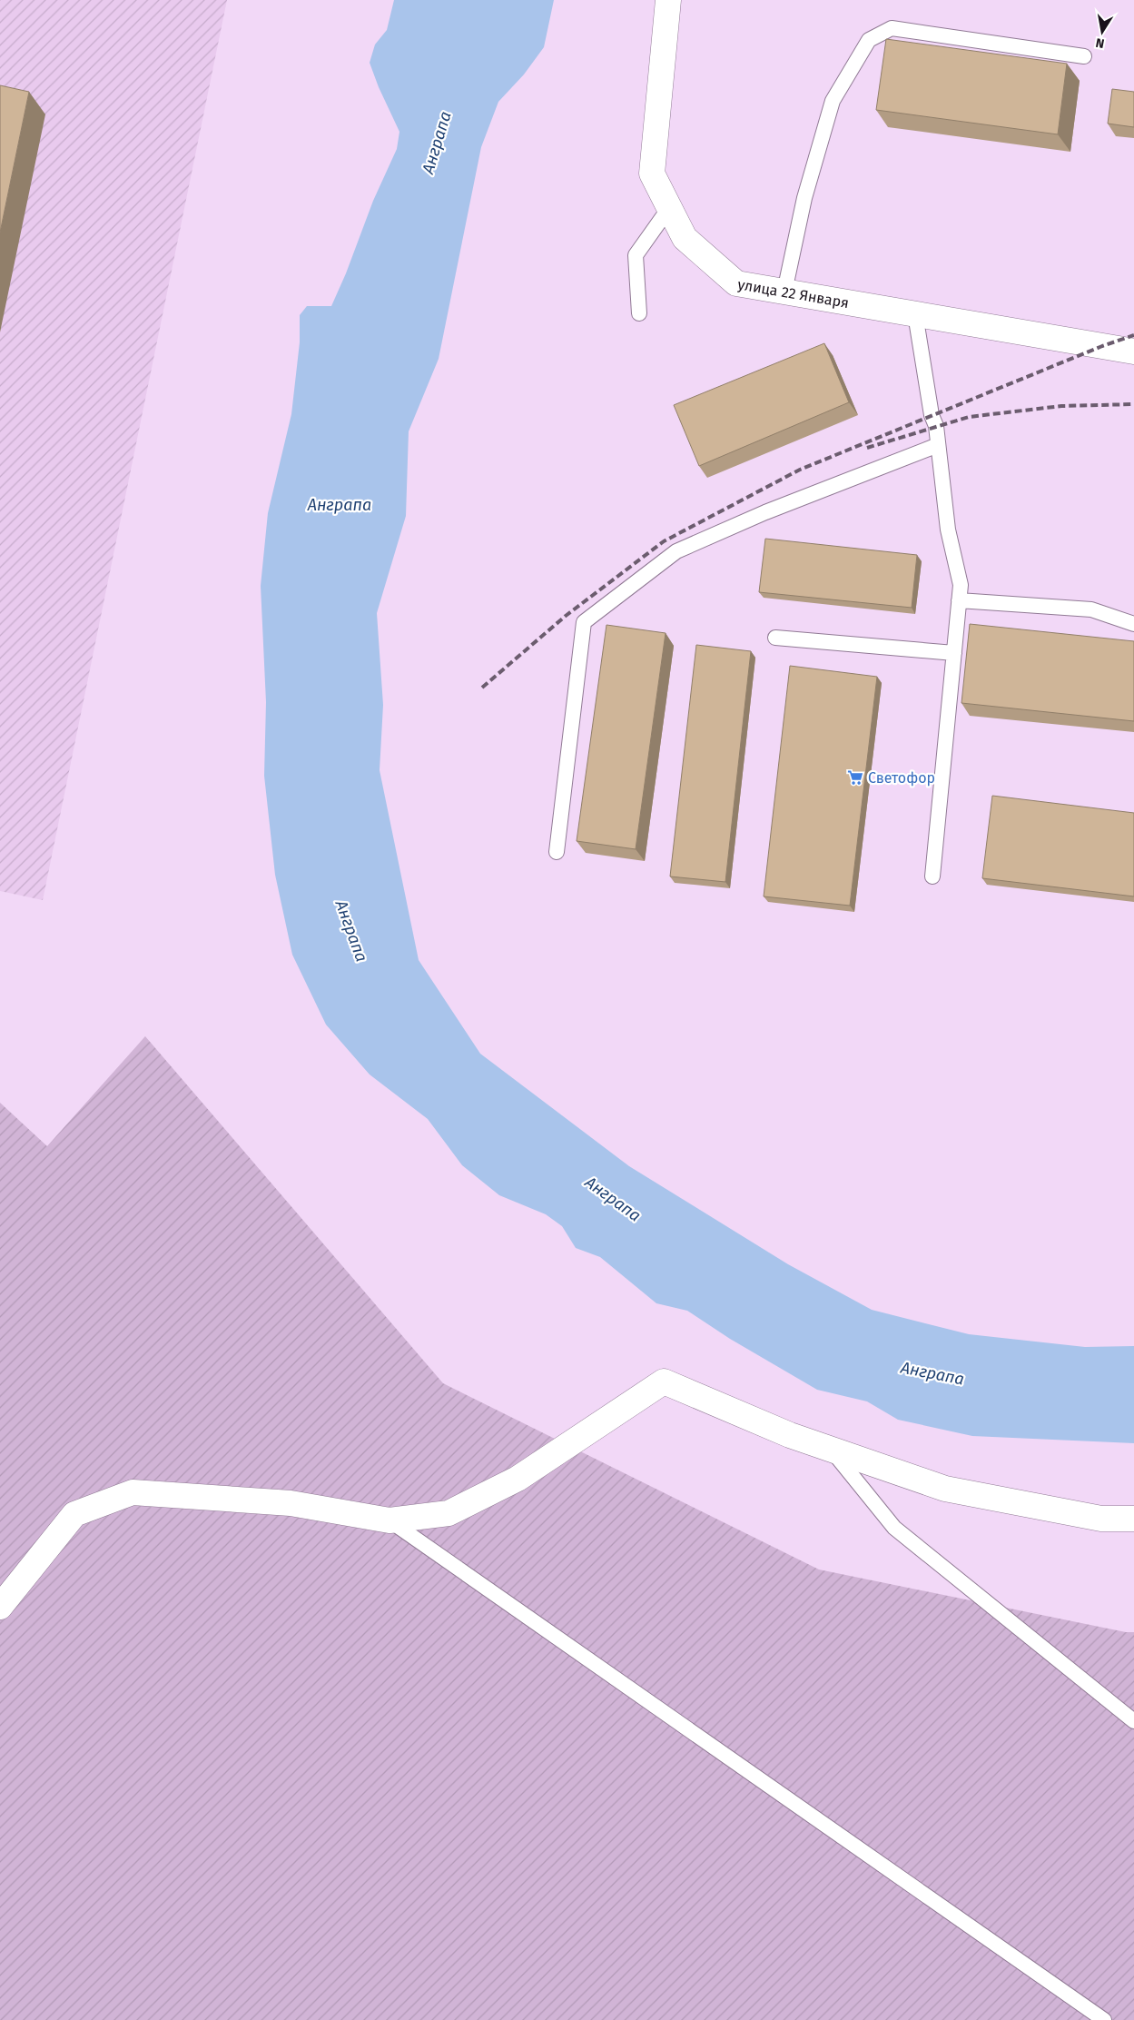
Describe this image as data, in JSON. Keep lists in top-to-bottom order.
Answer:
{
  "streets": {
    "street": ["улица 22 Января"]
  },
  "water": ["Анграпа"],
  "places": {
    "supermarket": ["Светофор"]
  },
  "north": "bottom"
}
